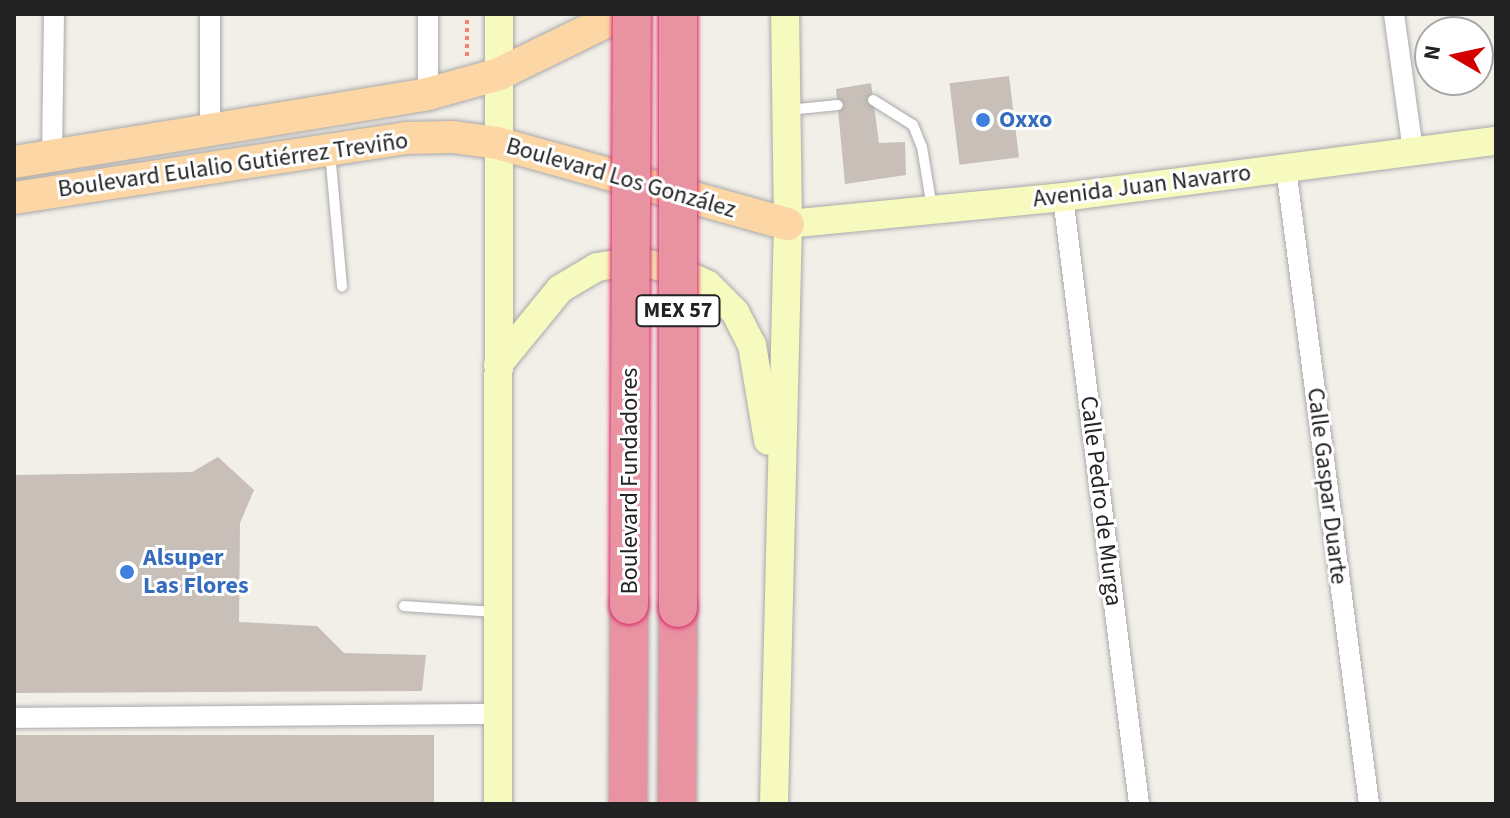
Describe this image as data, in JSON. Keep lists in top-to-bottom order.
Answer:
{
  "streets": {
    "highway": ["MEX 57", "Boulevard Fundadores"],
    "main road": ["Boulevard Eulalio Gutiérrez Treviño", "Boulevard Los González", "Avenida Juan Navarro"],
    "street": ["Calle Gaspar Duarte", "Calle Pedro de Murga"]
  },
  "crossings": [
    ["Boulevard Eulalio Gutiérrez Treviño", "Boulevard Los González"],
    ["Boulevard Los González", "Avenida Juan Navarro"],
    ["Avenida Juan Navarro", "Calle Gaspar Duarte"],
    ["Avenida Juan Navarro", "Calle Pedro de Murga"]
  ],
  "places": ["Oxxo", "Alsuper Las Flores"],
  "north": "left"
}
